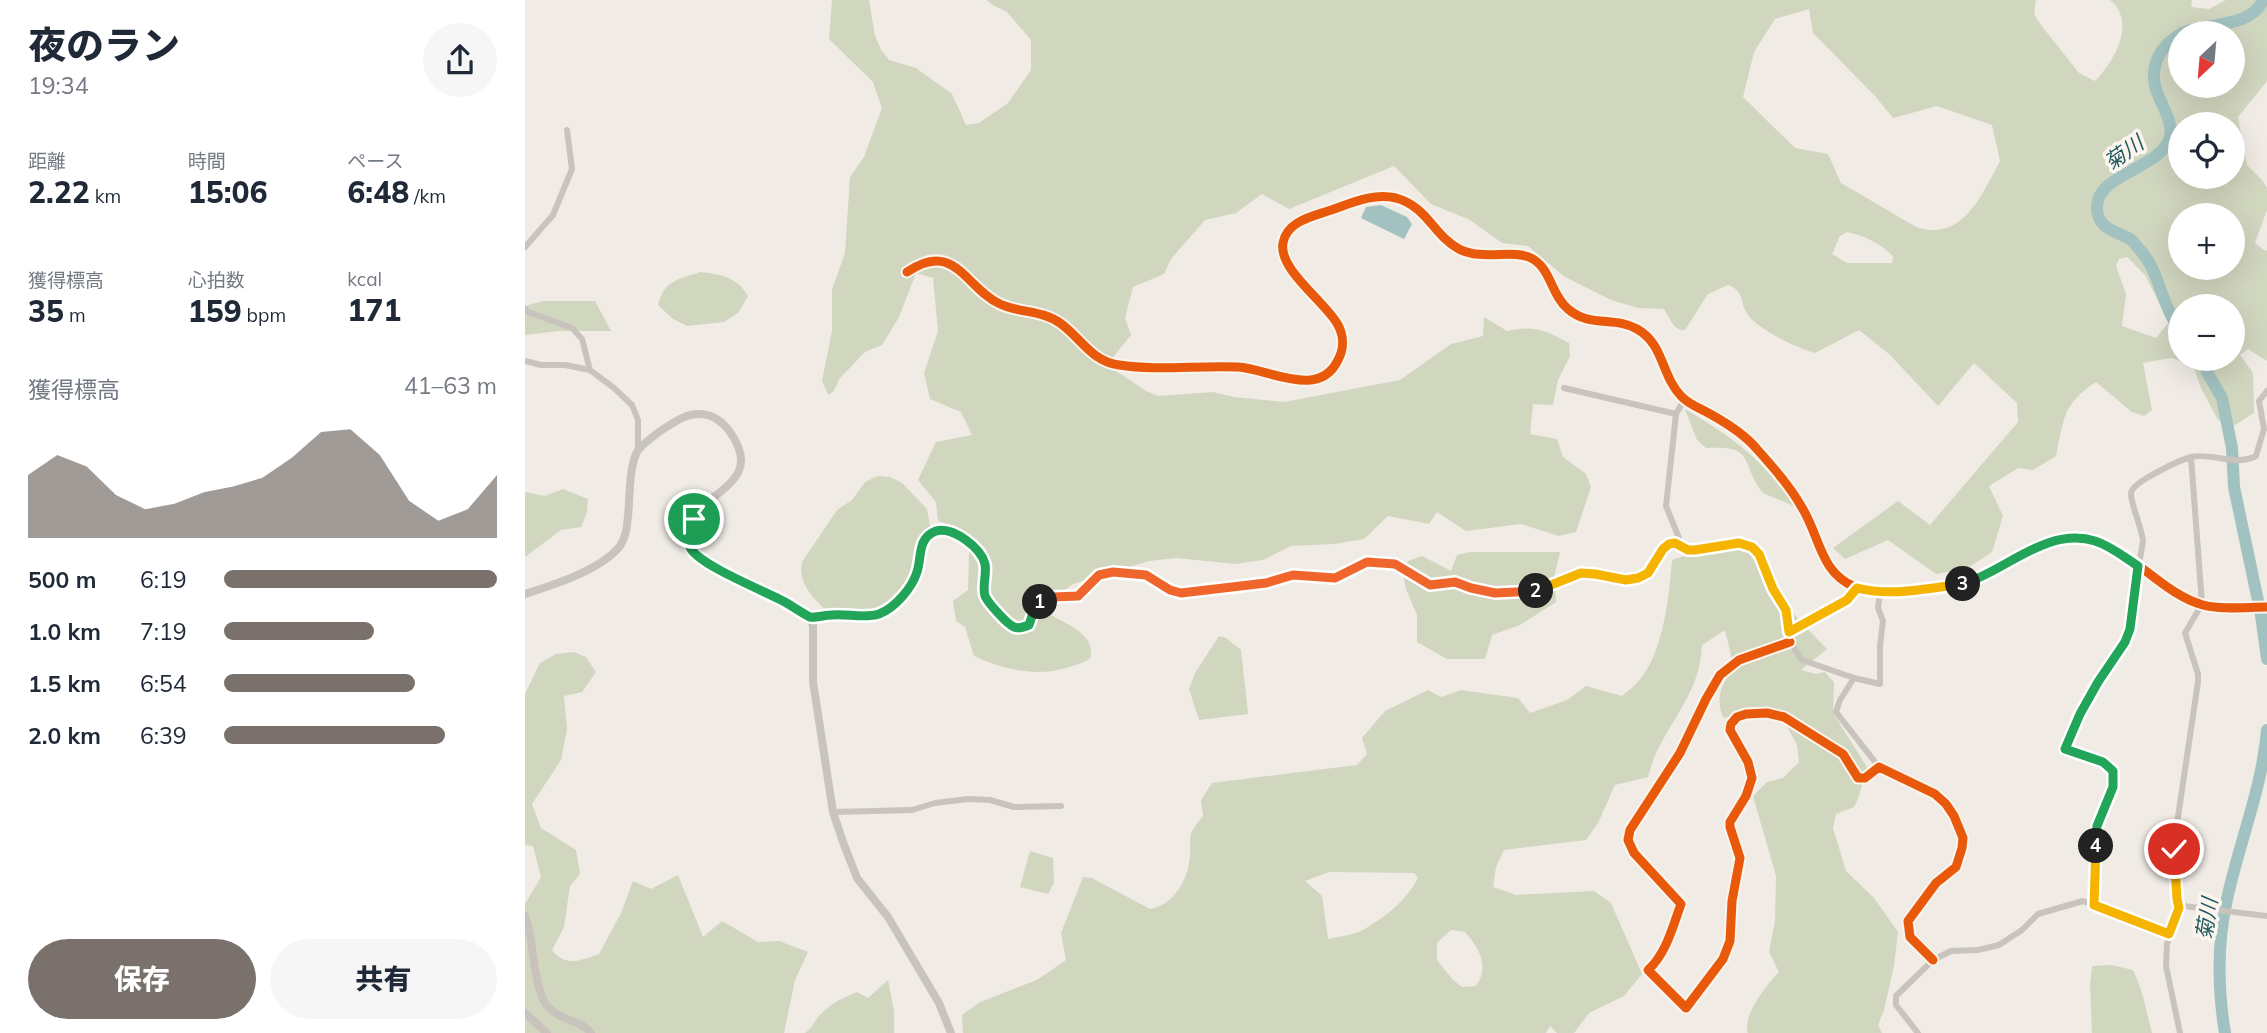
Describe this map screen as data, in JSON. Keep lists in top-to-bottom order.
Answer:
{
  "water": ["菊川"],
  "north": "bottom left",
  "page": {
    "heading": ["夜のラン", "19:34"],
    "map_buttons": ["+", "−"],
    "stats": [
      ["距離", "2.22 km"],
      ["時間", "15:06"],
      ["ペース", "6:48 /km"],
      ["獲得標高", "35 m"],
      ["心拍数", "159 bpm"],
      ["kcal", "171"]
    ],
    "chart": ["獲得標高", "41–63 m"],
    "list": [
      {
        "name": "500 m",
        "note": "6:19"
      },
      {
        "name": "1.0 km",
        "note": "7:19"
      },
      {
        "name": "1.5 km",
        "note": "6:54"
      },
      {
        "name": "2.0 km",
        "note": "6:39"
      }
    ],
    "pins": [
      "3",
      "2",
      "1",
      "4"
    ],
    "buttons": ["保存", "共有"]
  }
}
